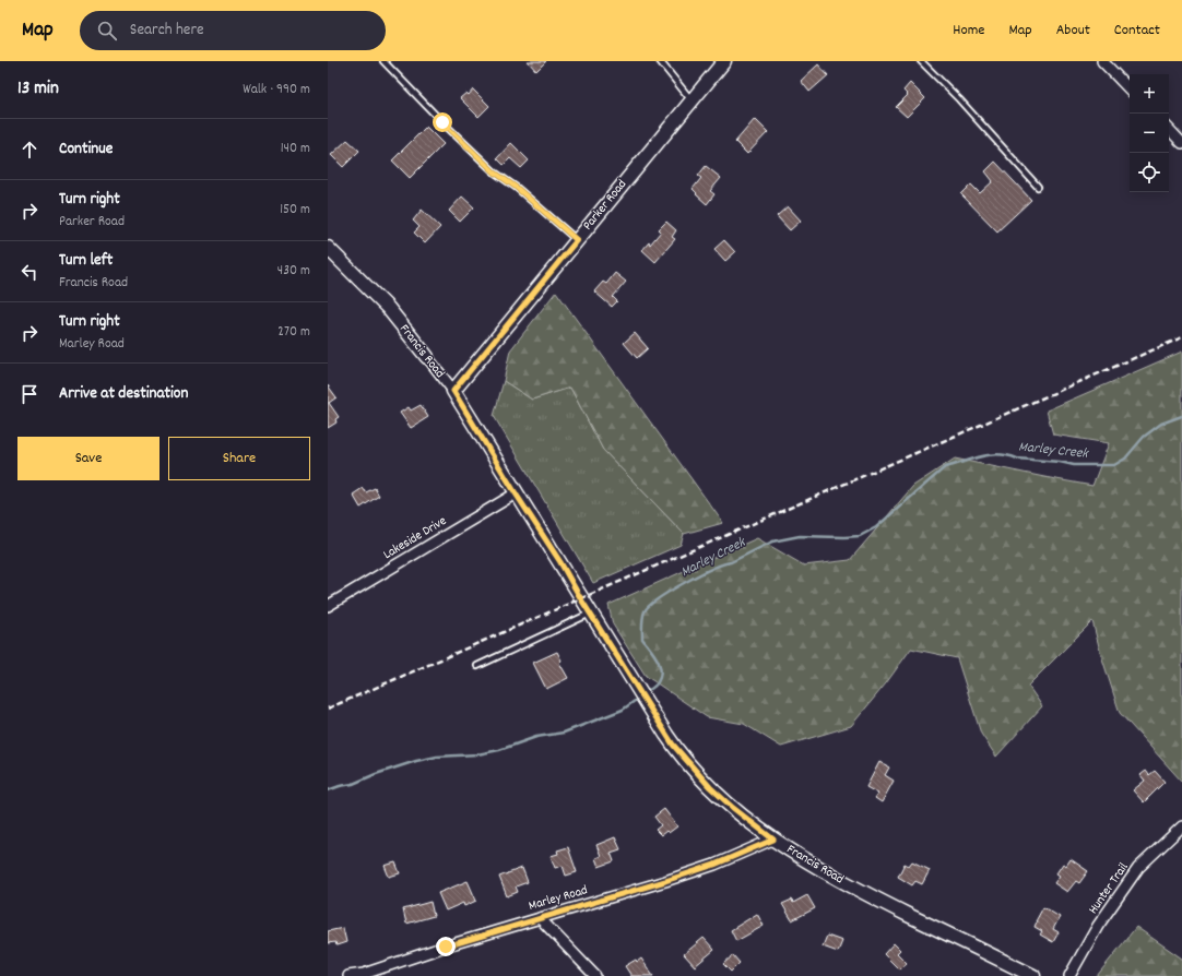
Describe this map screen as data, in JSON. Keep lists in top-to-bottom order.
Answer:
{
  "streets": {
    "street": [
      "Parker Road",
      "Francis Road",
      "Lakeside Drive",
      "Hunter Trail",
      "Marley Road"
    ]
  },
  "crossings": [
    ["Parker Road", "Francis Road"],
    ["Francis Road", "Lakeside Drive"],
    ["Francis Road", "Marley Road"]
  ],
  "water": ["Marley Creek"],
  "page": {
    "header": "Map",
    "search": "Search here",
    "nav": [
      "Home",
      "Map",
      "About",
      "Contact"
    ],
    "heading": ["13 min", "Walk · 990 m"],
    "map_buttons": ["+", "−"],
    "list": [
      ["Continue", "140 m"],
      ["Turn right", "Parker Road", "150 m"],
      ["Turn left", "Francis Road", "430 m"],
      ["Turn right", "Marley Road", "270 m"],
      "Arrive at destination"
    ],
    "buttons": ["Save", "Share"]
  }
}
